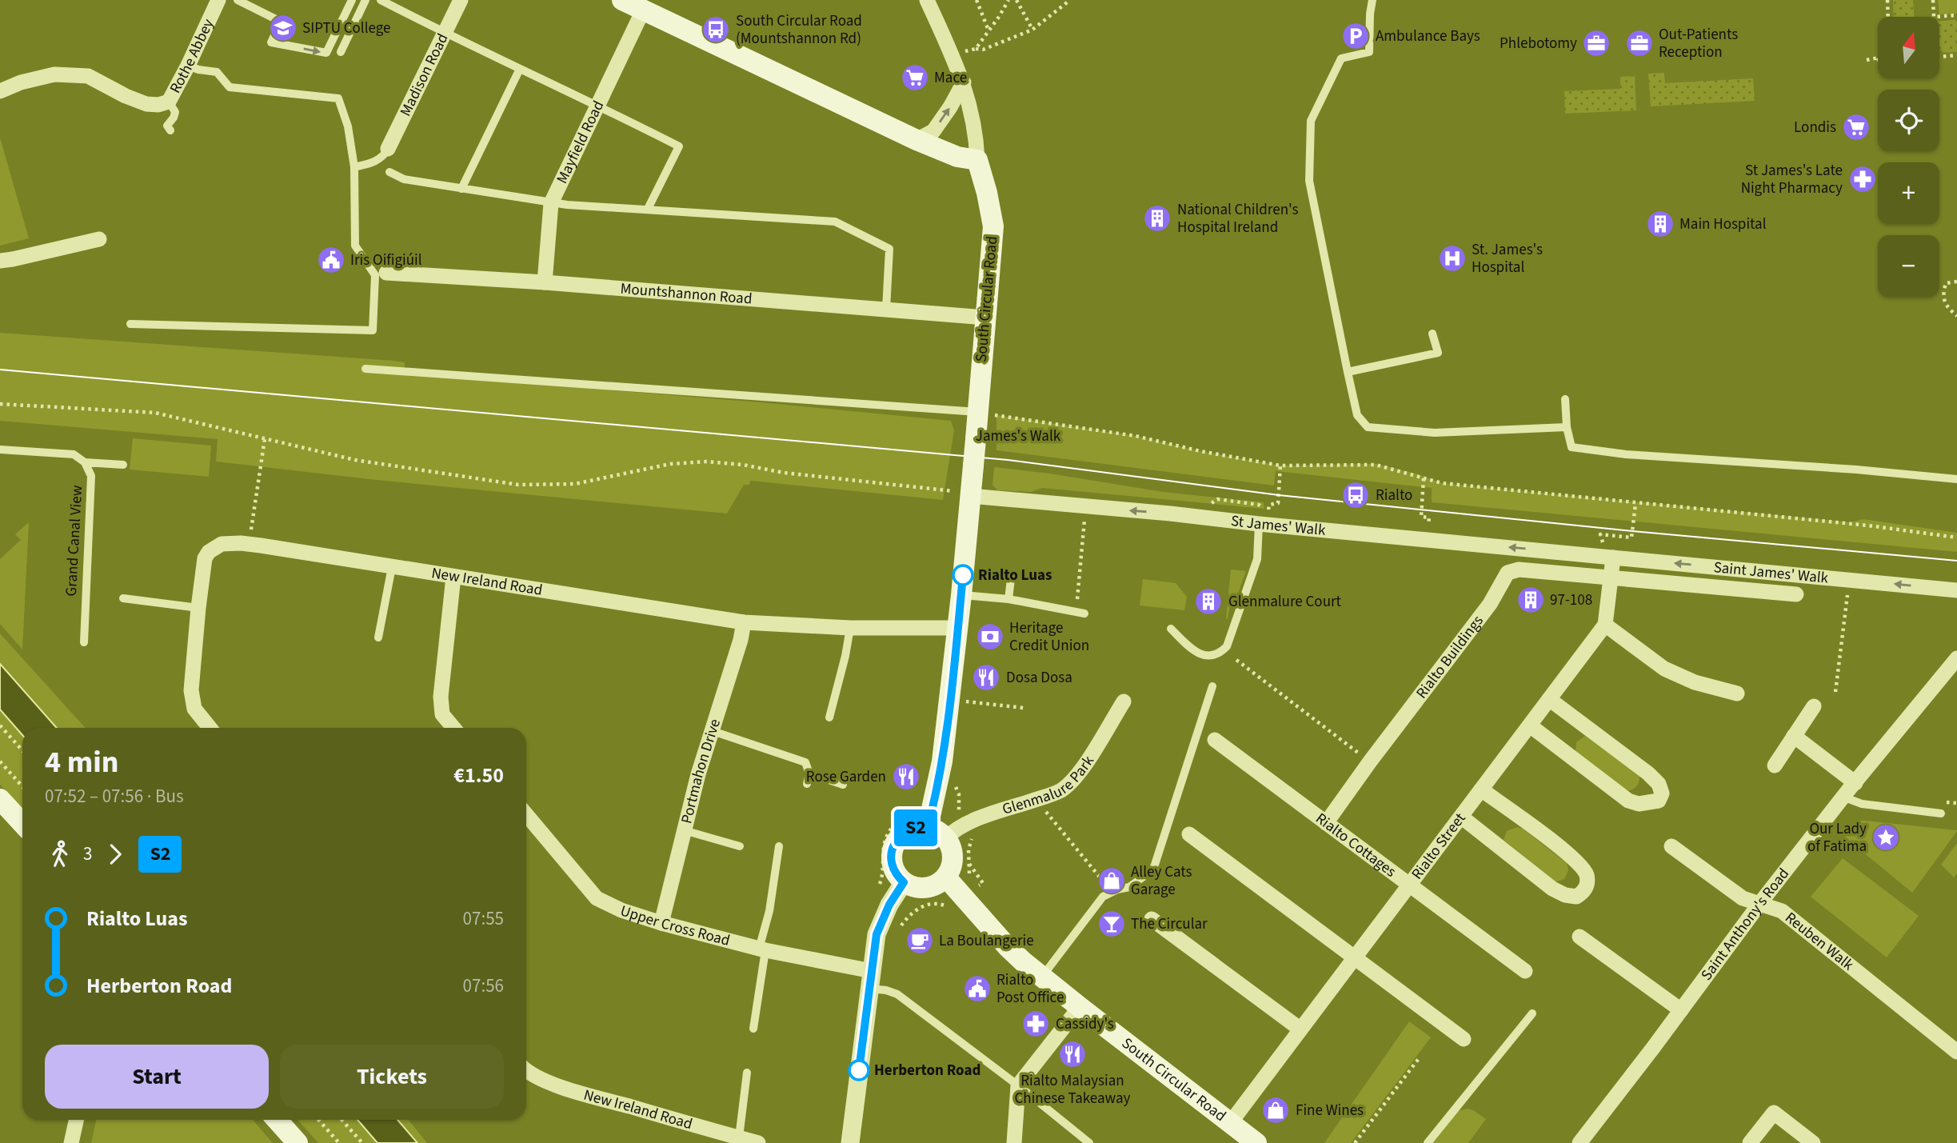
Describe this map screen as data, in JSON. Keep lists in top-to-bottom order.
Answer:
{
  "streets": {
    "main road": ["South Circular Road"],
    "street": [
      "Rothe Abbey",
      "Madison Road",
      "Mayfield Road",
      "Mountshannon Road",
      "St James' Walk",
      "Saint James' Walk",
      "New Ireland Road",
      "Rialto Buildings",
      "Portmahon Drive",
      "Glenmalure Park",
      "Rialto Cottages",
      "Rialto Street",
      "Upper Cross Road",
      "Saint Anthony's Road",
      "Reuben Walk"
    ],
    "lane": ["Grand Canal View"]
  },
  "crossings": [
    ["Mayfield Road", "Mountshannon Road"],
    ["Mountshannon Road", "South Circular Road"],
    ["South Circular Road", "St James' Walk"],
    ["South Circular Road", "New Ireland Road"],
    ["South Circular Road", "Glenmalure Park"],
    ["South Circular Road", "Rialto Street"],
    ["St James' Walk", "Saint James' Walk"],
    ["Saint James' Walk", "Rialto Street"],
    ["New Ireland Road", "Portmahon Drive"],
    ["Rialto Buildings", "Rialto Cottages"],
    ["Rialto Buildings", "Rialto Street"],
    ["Portmahon Drive", "Upper Cross Road"],
    ["Rialto Cottages", "Rialto Street"],
    ["Saint Anthony's Road", "Reuben Walk"]
  ],
  "one_way": ["St James' Walk"],
  "parks": ["James's Walk"],
  "places": {
    "school or university": ["SIPTU College"],
    "bus stop": ["South Circular Road (Mountshannon Rd)", "Rialto"],
    "parking": ["Ambulance Bays"],
    "office": ["Phlebotomy", "Out-Patients Reception"],
    "supermarket": ["Mace", "Londis"],
    "pharmacy": ["St James's Late Night Pharmacy", "Cassidy's"],
    "building": [
      "National Children's Hospital Ireland",
      "Main Hospital",
      "97-108",
      "Glenmalure Court"
    ],
    "hospital": ["St. James's Hospital"],
    "public building": ["Iris Oifigiúil", "Rialto Post Office"],
    "other": ["Rialto Luas", "Herberton Road"],
    "bank": ["Heritage Credit Union"],
    "restaurant": ["Dosa Dosa", "Rose Garden", "Rialto Malaysian Chinese Takeaway"],
    "place": ["Our Lady of Fatima"],
    "shop": ["Alley Cats Garage", "Fine Wines"],
    "bar": ["The Circular"],
    "cafe": ["La Boulangerie"]
  },
  "lines": ["bus line S2"],
  "north": "top",
  "page": {
    "on_map": "S2",
    "map_buttons": ["+", "−"],
    "heading": ["4 min", "07:52 – 07:56 · Bus", "€1.50"],
    "legs": ["3", "S2"],
    "list": [
      {
        "name": "Rialto Luas",
        "value": "07:55"
      },
      {
        "name": "Herberton Road",
        "value": "07:56"
      }
    ],
    "buttons": ["Start", "Tickets"]
  }
}
